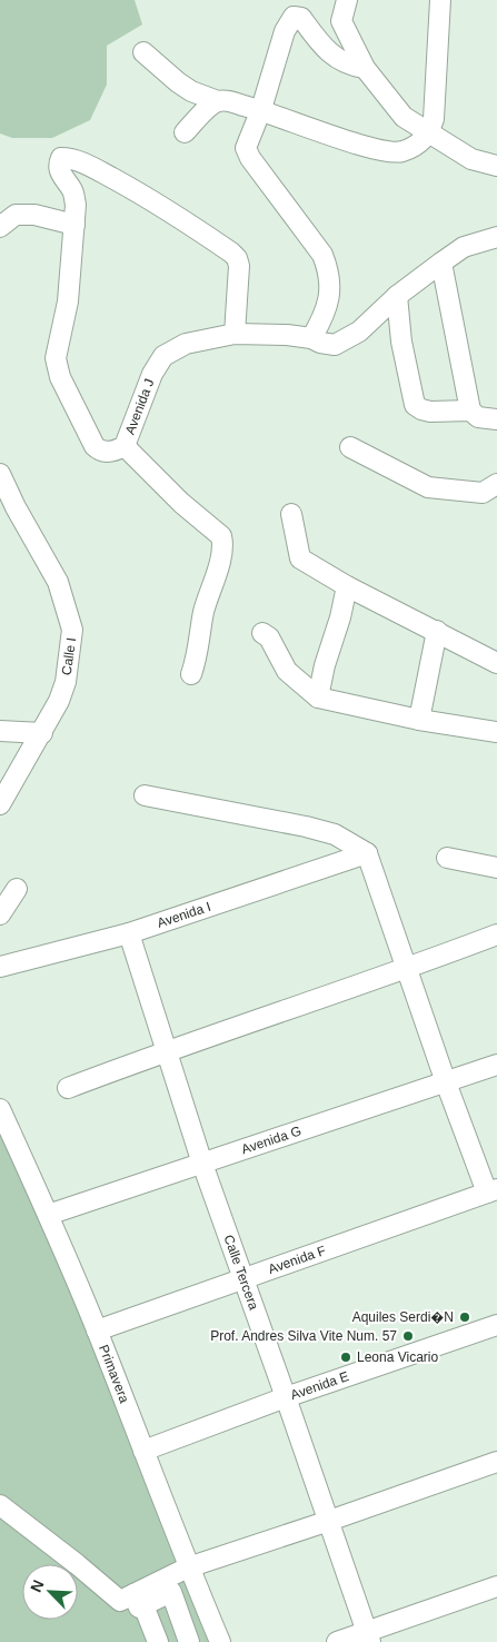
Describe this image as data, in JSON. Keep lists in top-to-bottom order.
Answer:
{
  "streets": {
    "street": [
      "Avenida J",
      "Calle I",
      "Avenida I",
      "Avenida G",
      "Avenida F",
      "Calle Tercera",
      "Primavera",
      "Avenida E"
    ]
  },
  "crossings": [
    ["Avenida I", "Calle Tercera"],
    ["Avenida G", "Calle Tercera"],
    ["Avenida G", "Primavera"],
    ["Avenida F", "Calle Tercera"],
    ["Avenida F", "Primavera"],
    ["Calle Tercera", "Avenida E"],
    ["Primavera", "Avenida E"]
  ],
  "places": ["Aquiles Serdi�N", "Prof. Andres Silva Vite Num. 57", "Leona Vicario"],
  "north": "top left"
}
